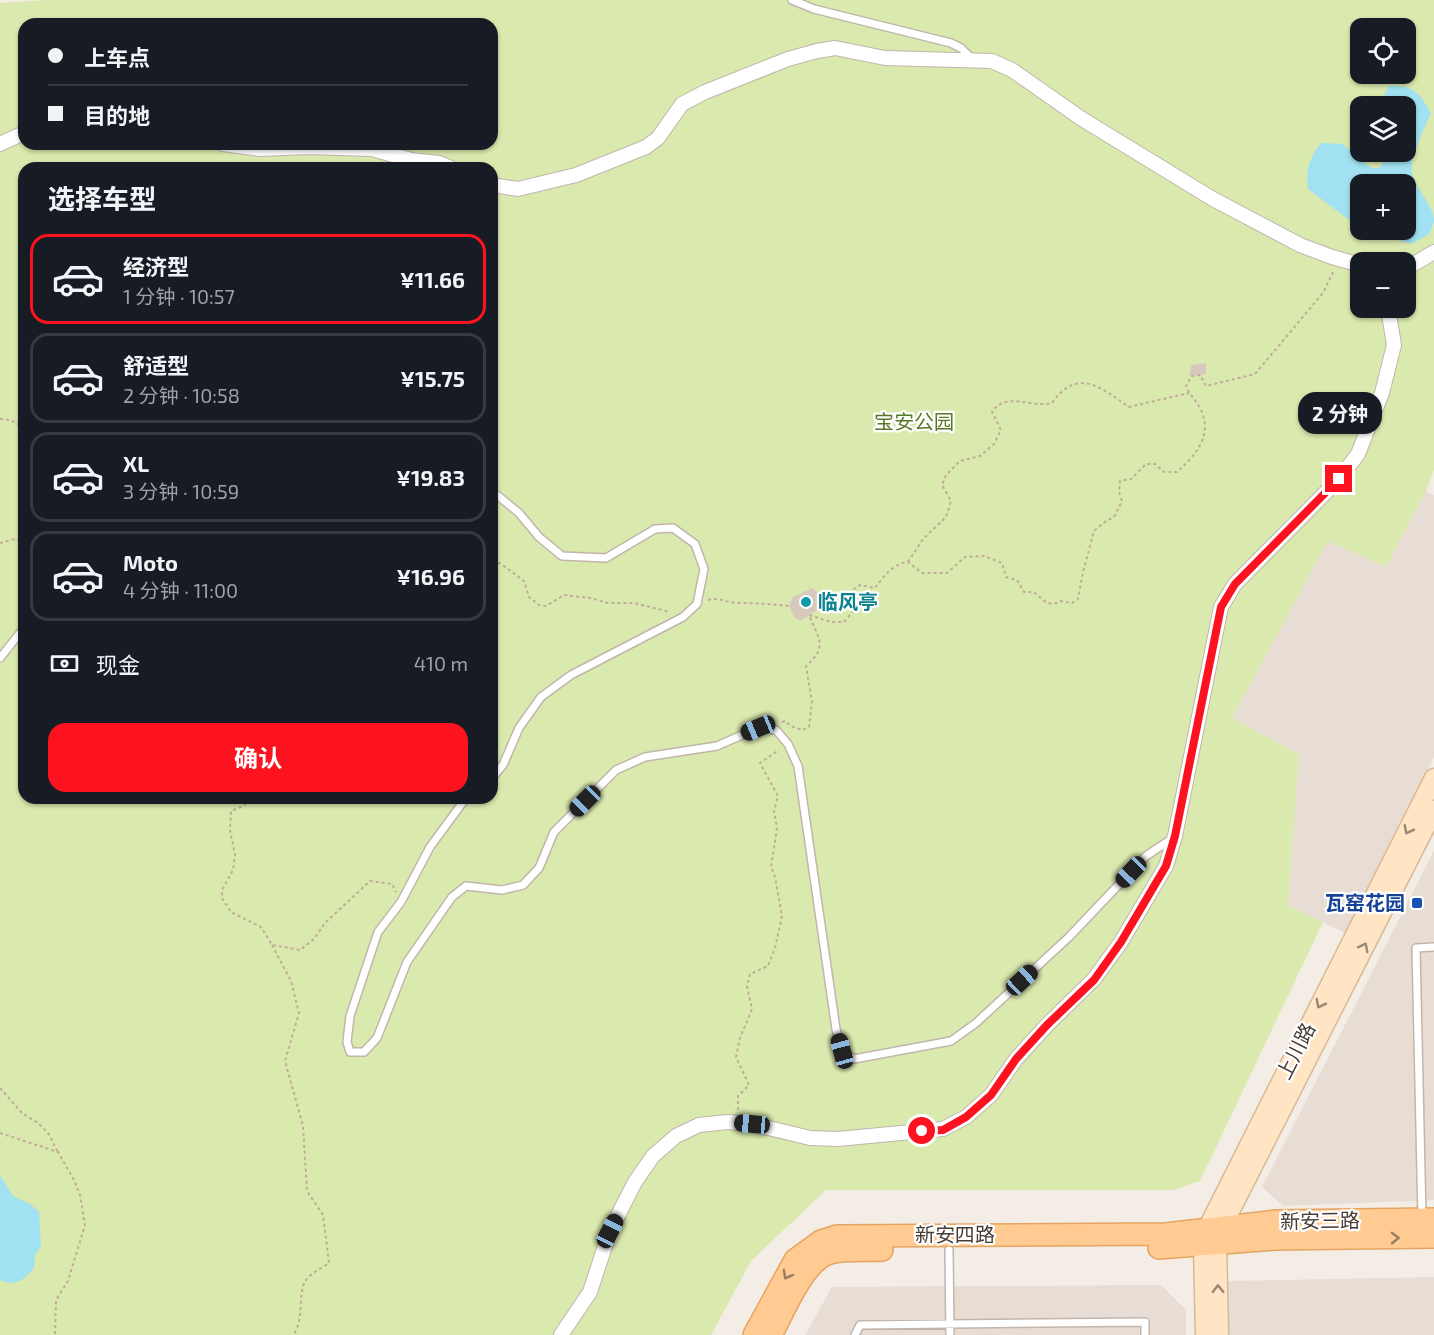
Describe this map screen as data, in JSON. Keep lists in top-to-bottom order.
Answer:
{
  "streets": {
    "main road": ["上川路", "新安三路", "新安四路"]
  },
  "crossings": [
    ["上川路", "新安三路"],
    ["上川路", "新安四路"],
    ["新安三路", "新安四路"]
  ],
  "parks": ["宝安公园"],
  "places": {
    "other": ["临风亭"],
    "transit": ["瓦窑花园"]
  },
  "page": {
    "map_buttons": ["+", "−"],
    "banner": ["上车点", "目的地"],
    "heading": "选择车型",
    "list": [
      {
        "name": "经济型",
        "note": "1 分钟 · 10:57",
        "value": "¥11.66"
      },
      {
        "name": "舒适型",
        "note": "2 分钟 · 10:58",
        "value": "¥15.75"
      },
      {
        "name": "XL",
        "note": "3 分钟 · 10:59",
        "value": "¥19.83"
      },
      {
        "name": "Moto",
        "note": "4 分钟 · 11:00",
        "value": "¥16.96"
      }
    ],
    "bubble": "2 分钟",
    "pay": ["现金", "410 m"],
    "buttons": "确认"
  }
}
